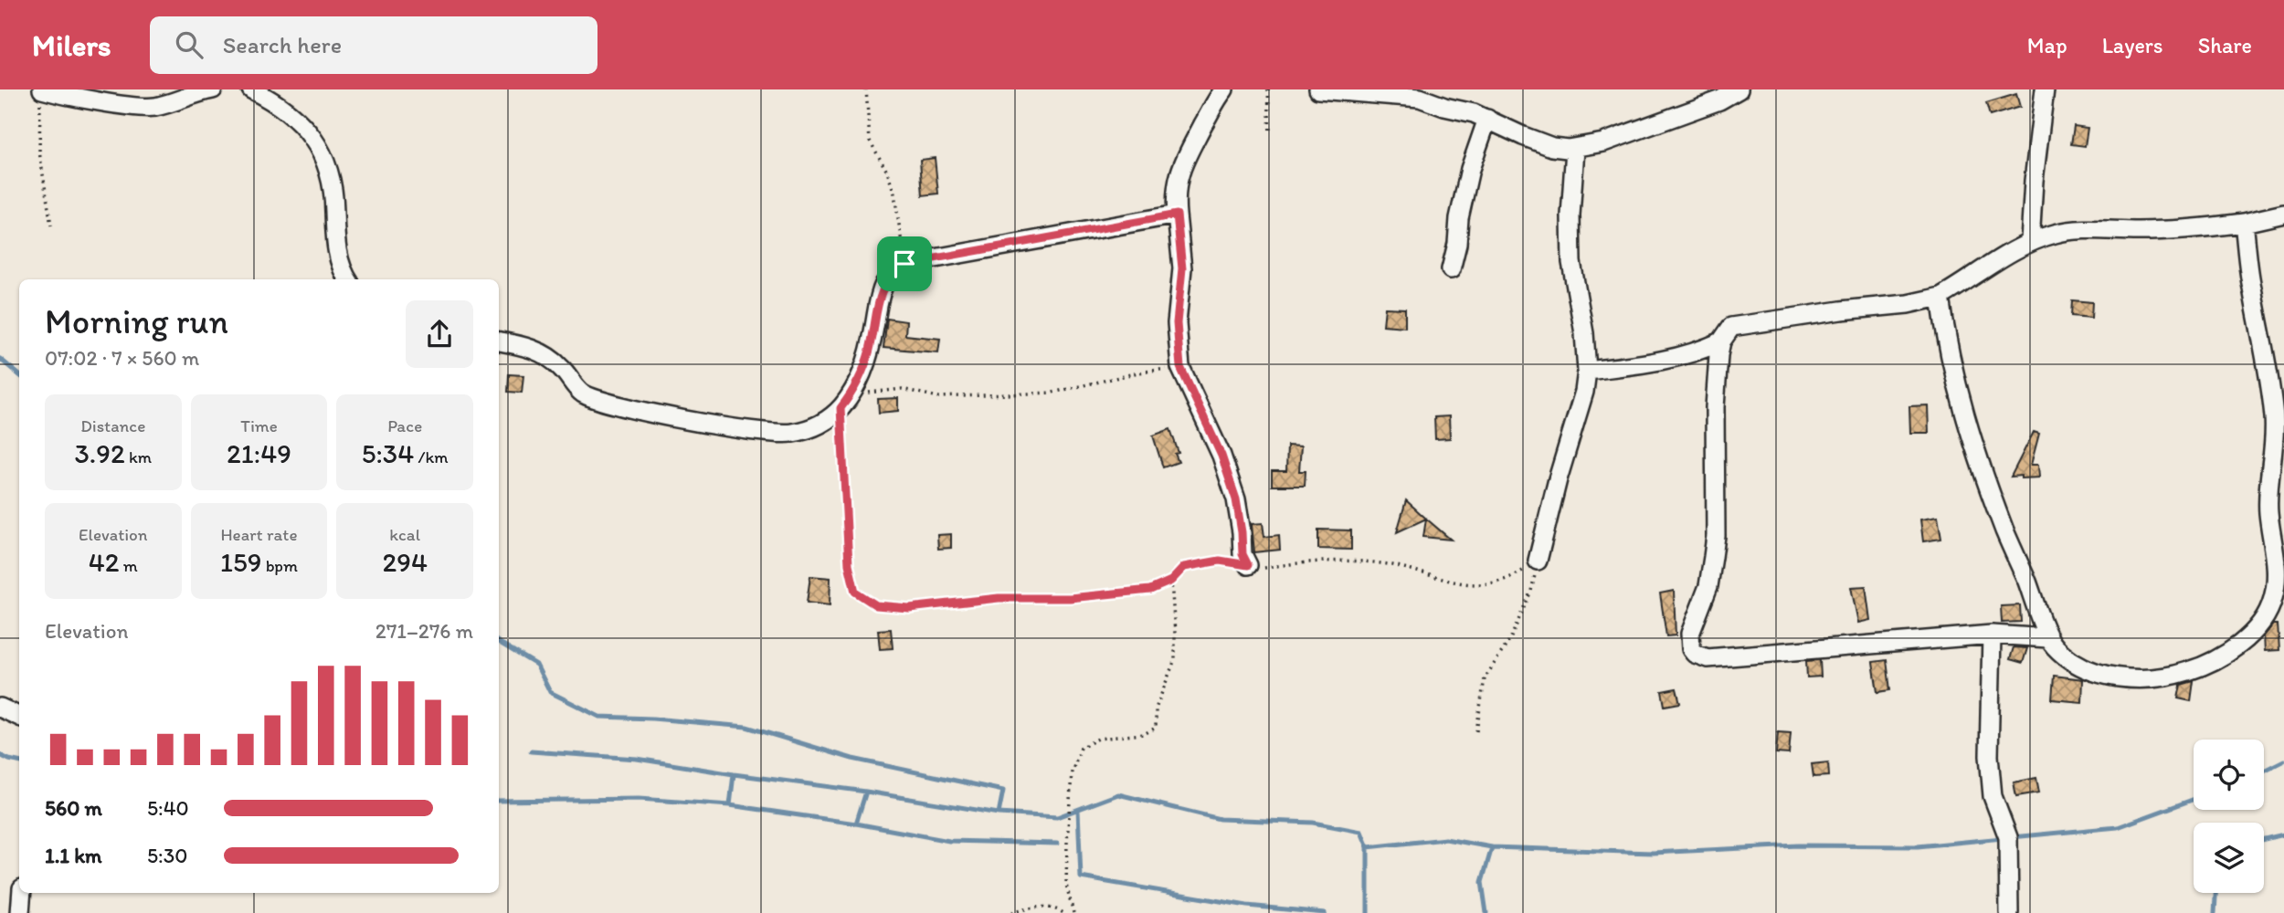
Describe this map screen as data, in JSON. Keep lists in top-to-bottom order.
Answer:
{
  "page": {
    "header": "Milers",
    "search": "Search here",
    "nav": ["Map", "Layers", "Share"],
    "heading": ["Morning run", "07:02 · 7 × 560 m"],
    "stats": [
      ["Distance", "3.92 km"],
      ["Time", "21:49"],
      ["Pace", "5:34 /km"],
      ["Elevation", "42 m"],
      ["Heart rate", "159 bpm"],
      ["kcal", "294"]
    ],
    "chart": ["Elevation", "271–276 m"],
    "list": [
      {
        "name": "560 m",
        "note": "5:40"
      },
      {
        "name": "1.1 km",
        "note": "5:30"
      }
    ]
  }
}
